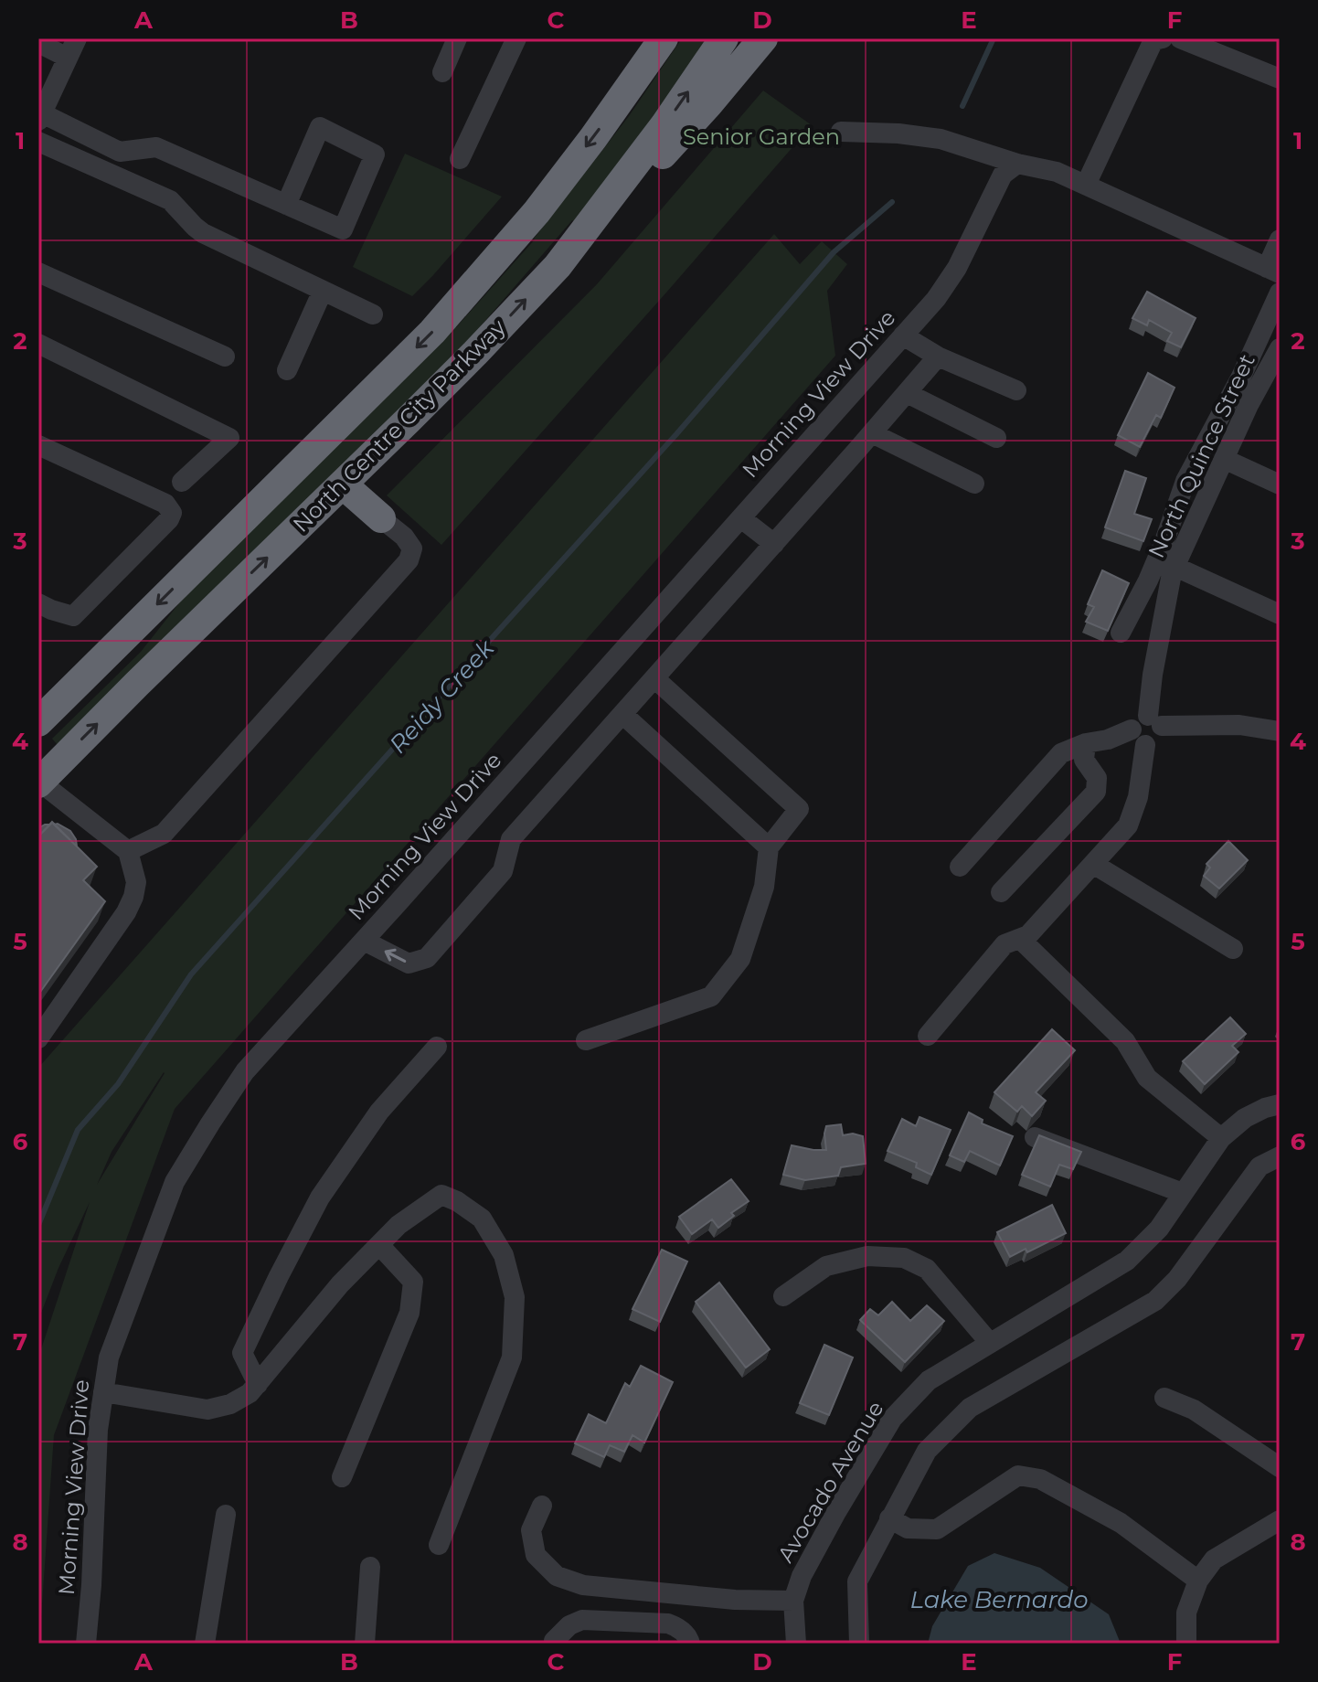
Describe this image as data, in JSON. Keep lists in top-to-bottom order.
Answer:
{
  "streets": {
    "highway": ["North Centre City Parkway"],
    "street": ["Morning View Drive", "North Quince Street", "Avocado Avenue"]
  },
  "water": ["Reidy Creek", "Lake Bernardo"],
  "parks": ["Senior Garden"],
  "grid": {
    "columns": [
      "A",
      "B",
      "C",
      "D",
      "E",
      "F"
    ],
    "rows": [
      "1",
      "2",
      "3",
      "4",
      "5",
      "6",
      "7",
      "8"
    ]
  }
}
